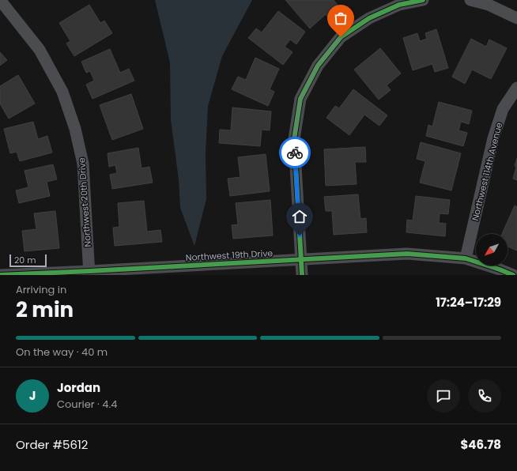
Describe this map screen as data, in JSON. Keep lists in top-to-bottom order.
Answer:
{
  "streets": {
    "street": ["Northwest 114th Avenue", "Northwest 20th Drive", "Northwest 19th Drive"]
  },
  "crossings": [
    ["Northwest 114th Avenue", "Northwest 19th Drive"],
    ["Northwest 20th Drive", "Northwest 19th Drive"]
  ],
  "scale_bar": "20 m",
  "north": "bottom left",
  "page": {
    "scale": "20 m",
    "heading": ["2 min", "Arriving in", "17:24–17:29"],
    "panel": [
      "Jordan",
      "Courier · 4.4",
      "Order #5612",
      "$46.78"
    ],
    "bar": "On the way · 40 m",
    "round": "J"
  }
}
